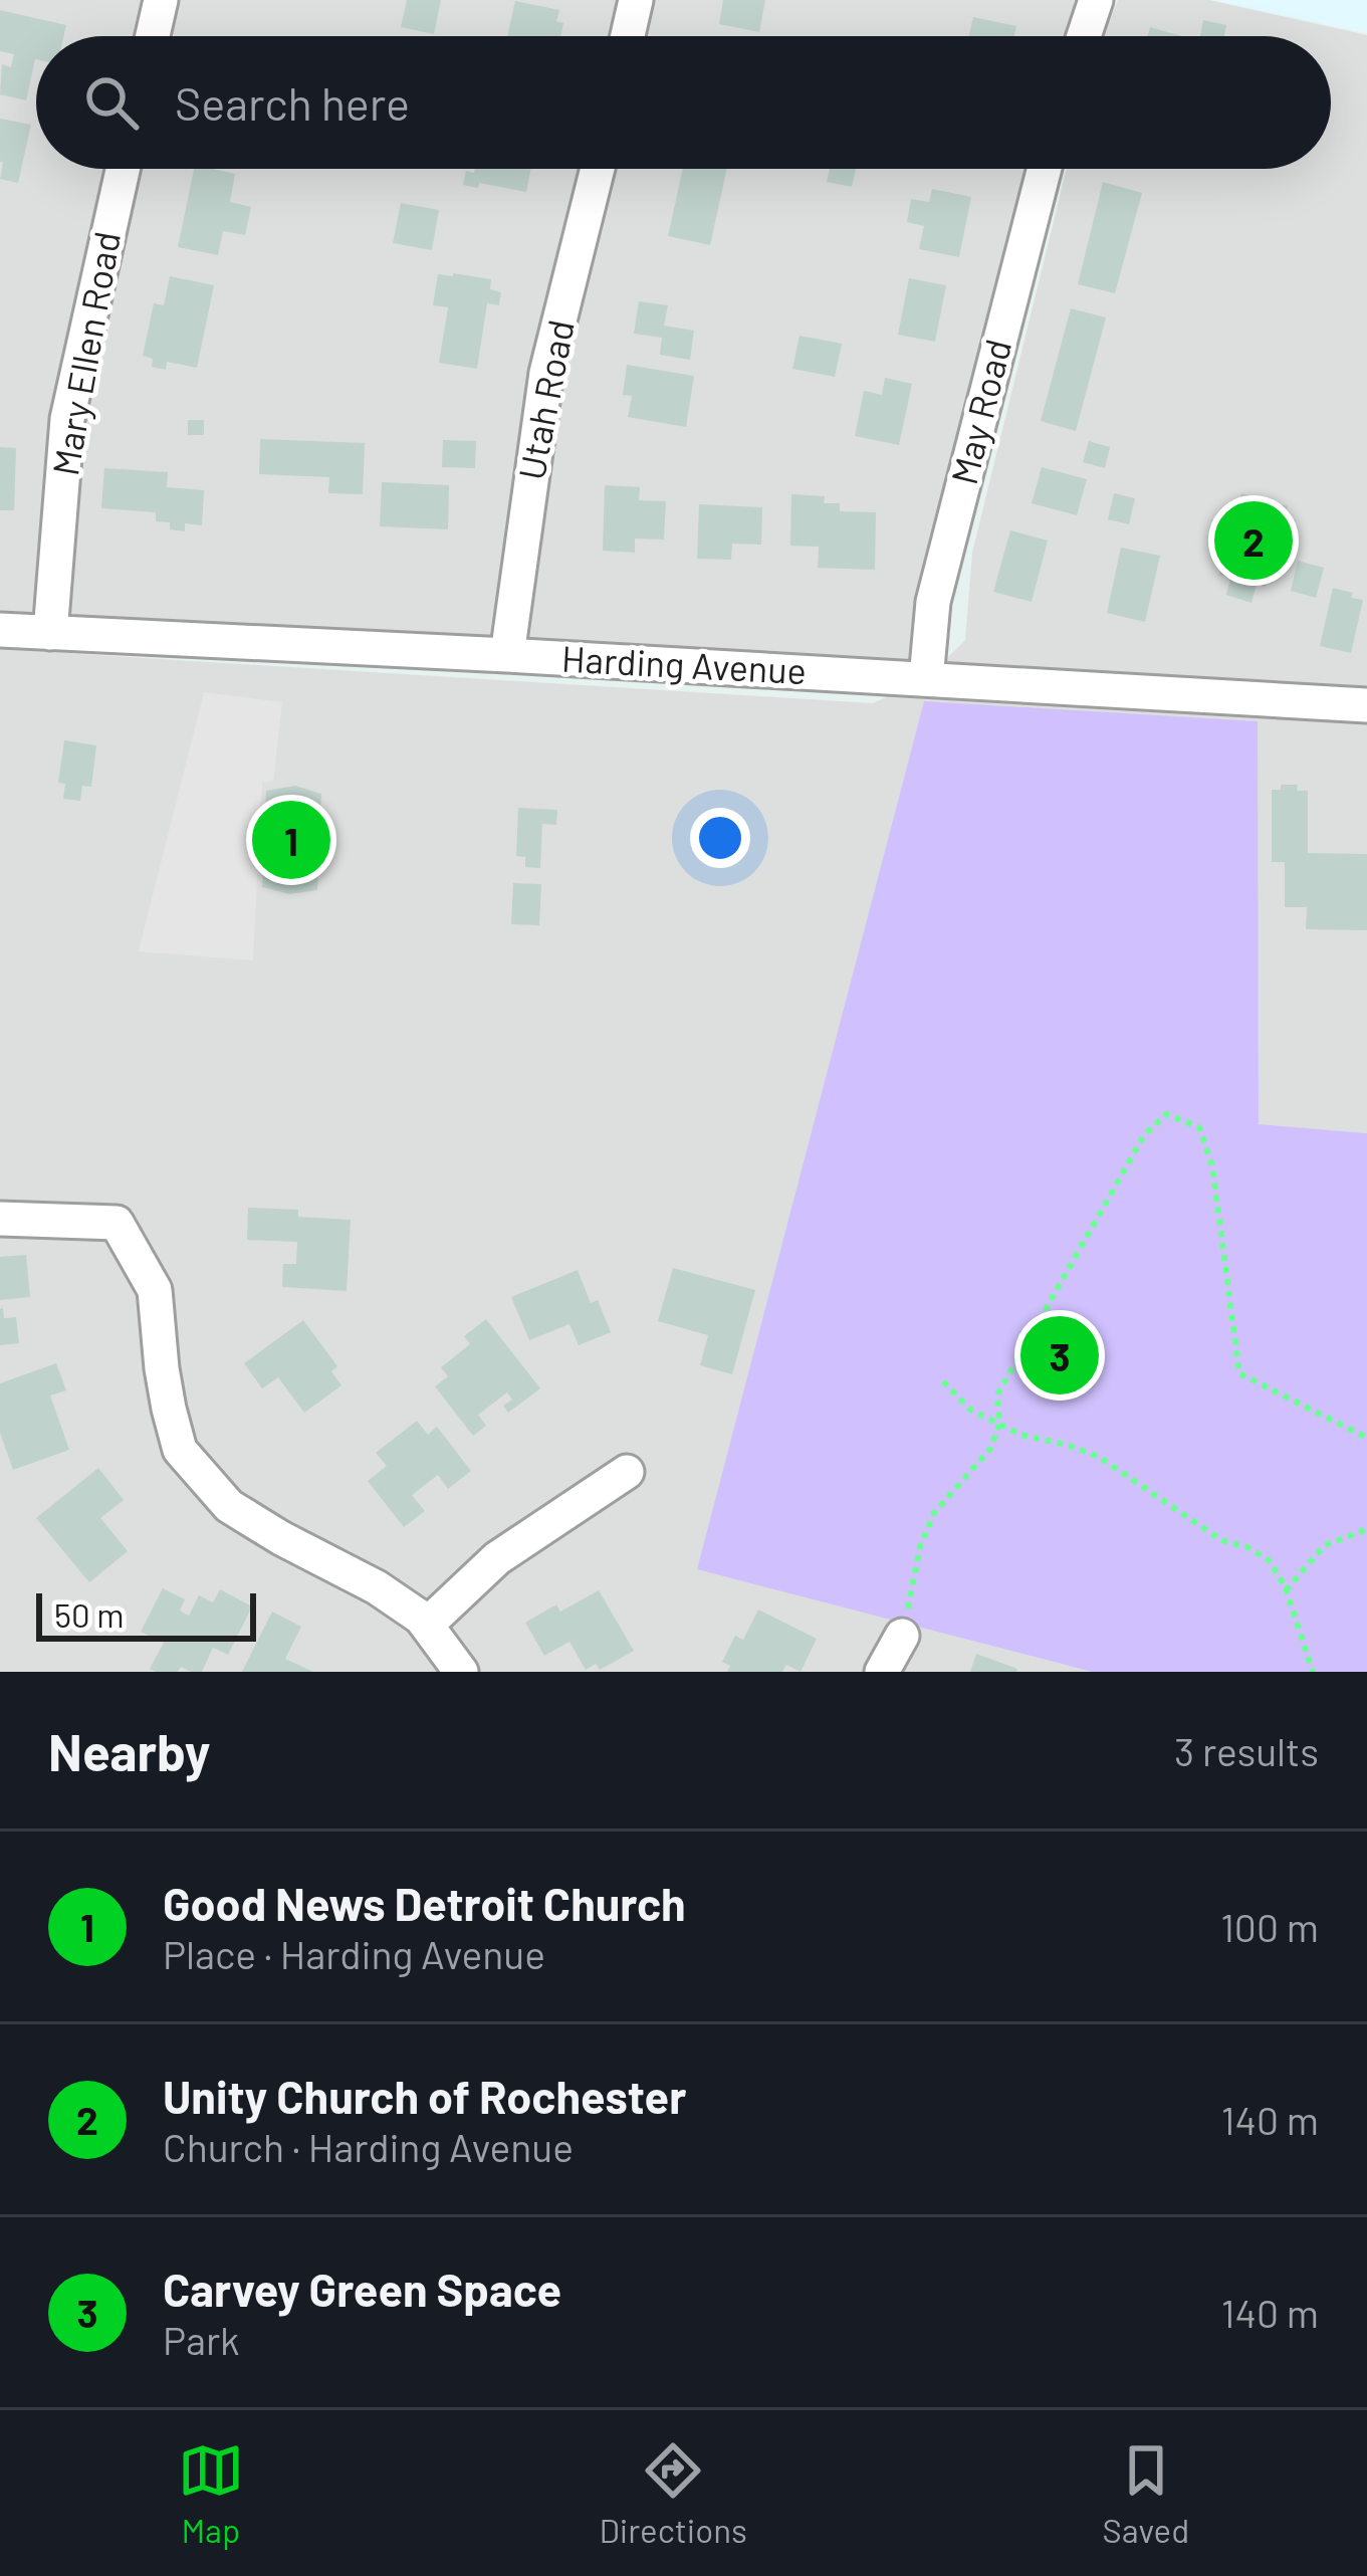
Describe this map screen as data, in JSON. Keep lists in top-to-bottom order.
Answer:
{
  "streets": {
    "street": [
      "Mary Ellen Road",
      "Utah Road",
      "May Road",
      "Harding Avenue"
    ]
  },
  "crossings": [
    ["Mary Ellen Road", "Harding Avenue"],
    ["Utah Road", "Harding Avenue"],
    ["May Road", "Harding Avenue"]
  ],
  "scale_bar": "50 m",
  "page": {
    "search": "Search here",
    "pins": ["2", "1", "3"],
    "scale": "50 m",
    "heading": ["Nearby", "3 results"],
    "list": [
      {
        "mark": "1",
        "name": "Good News Detroit Church",
        "note": "Place · Harding Avenue",
        "value": "100 m"
      },
      {
        "mark": "2",
        "name": "Unity Church of Rochester",
        "note": "Church · Harding Avenue",
        "value": "140 m"
      },
      {
        "mark": "3",
        "name": "Carvey Green Space",
        "note": "Park",
        "value": "140 m"
      }
    ],
    "nav": ["Map", "Directions", "Saved"]
  }
}
